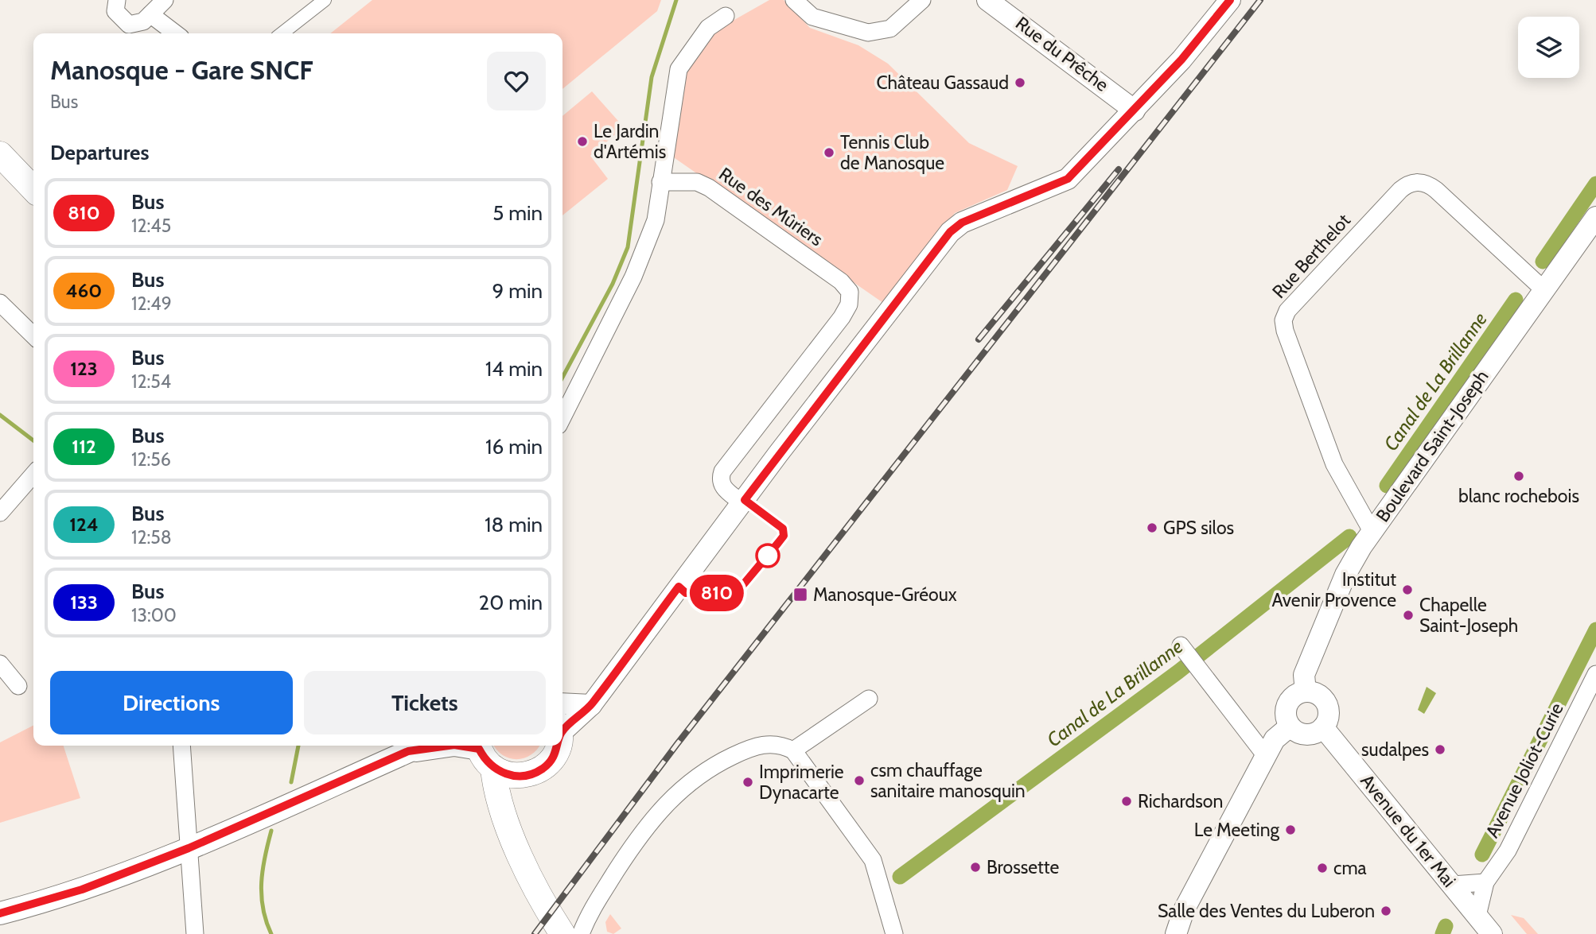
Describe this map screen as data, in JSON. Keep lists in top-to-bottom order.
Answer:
{
  "streets": {
    "street": [
      "Rue du Prêche",
      "Rue des Mûriers",
      "Rue Berthelot",
      "Boulevard Saint-Joseph",
      "Avenue Joliot-Curie",
      "Avenue du 1er Mai"
    ]
  },
  "crossings": [
    ["Rue Berthelot", "Boulevard Saint-Joseph"],
    ["Boulevard Saint-Joseph", "Avenue du 1er Mai"],
    ["Avenue Joliot-Curie", "Avenue du 1er Mai"]
  ],
  "water": ["Canal de La Brillanne"],
  "places": {
    "other": [
      "Château Gassaud",
      "Le Jardin d'Artémis",
      "Tennis Club de Manosque",
      "blanc rochebois",
      "GPS silos",
      "Institut Avenir Provence",
      "Chapelle Saint-Joseph",
      "sudalpes",
      "csm chauffage sanitaire manosquin",
      "Imprimerie Dynacarte",
      "Richardson",
      "Le Meeting",
      "Brossette",
      "cma",
      "Salle des Ventes du Luberon"
    ],
    "transit": ["Manosque-Gréoux"]
  },
  "lines": ["bus line 810"],
  "page": {
    "on_map": "810",
    "heading": [
      ["Manosque - Gare SNCF", "Bus"],
      "Departures"
    ],
    "list": [
      {
        "mark": "810",
        "name": "Bus",
        "note": "12:45",
        "value": "5 min"
      },
      {
        "mark": "460",
        "name": "Bus",
        "note": "12:49",
        "value": "9 min"
      },
      {
        "mark": "123",
        "name": "Bus",
        "note": "12:54",
        "value": "14 min"
      },
      {
        "mark": "112",
        "name": "Bus",
        "note": "12:56",
        "value": "16 min"
      },
      {
        "mark": "124",
        "name": "Bus",
        "note": "12:58",
        "value": "18 min"
      },
      {
        "mark": "133",
        "name": "Bus",
        "note": "13:00",
        "value": "20 min"
      }
    ],
    "buttons": ["Directions", "Tickets"]
  }
}
